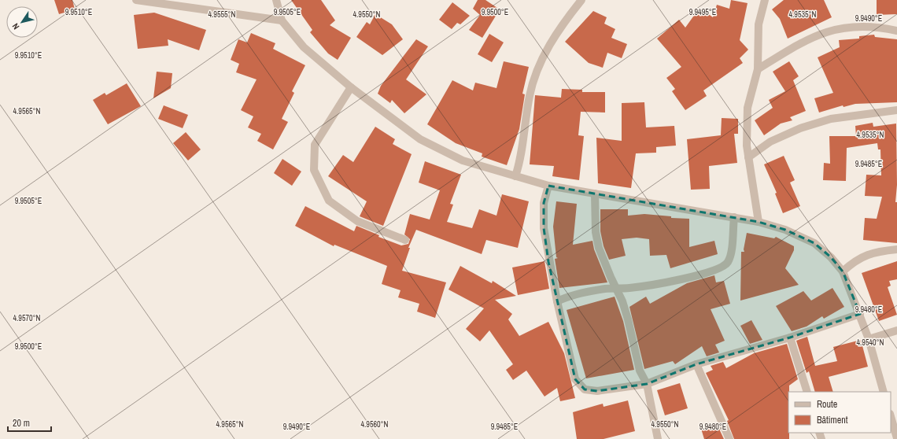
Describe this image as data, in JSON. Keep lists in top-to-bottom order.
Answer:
{
  "legend": ["Route", "Bâtiment"],
  "scale_bar": "20 m",
  "north": "bottom left",
  "coordinates": [
    "9.9505°E",
    "9.9500°E",
    "9.9495°E",
    "9.9510°E",
    "4.9555°N",
    "4.9550°N",
    "4.9535°N",
    "9.9490°E",
    "4.9565°N",
    "9.9485°E",
    "9.9480°E",
    "4.9570°N",
    "4.9540°N",
    "4.9560°N"
  ]
}
